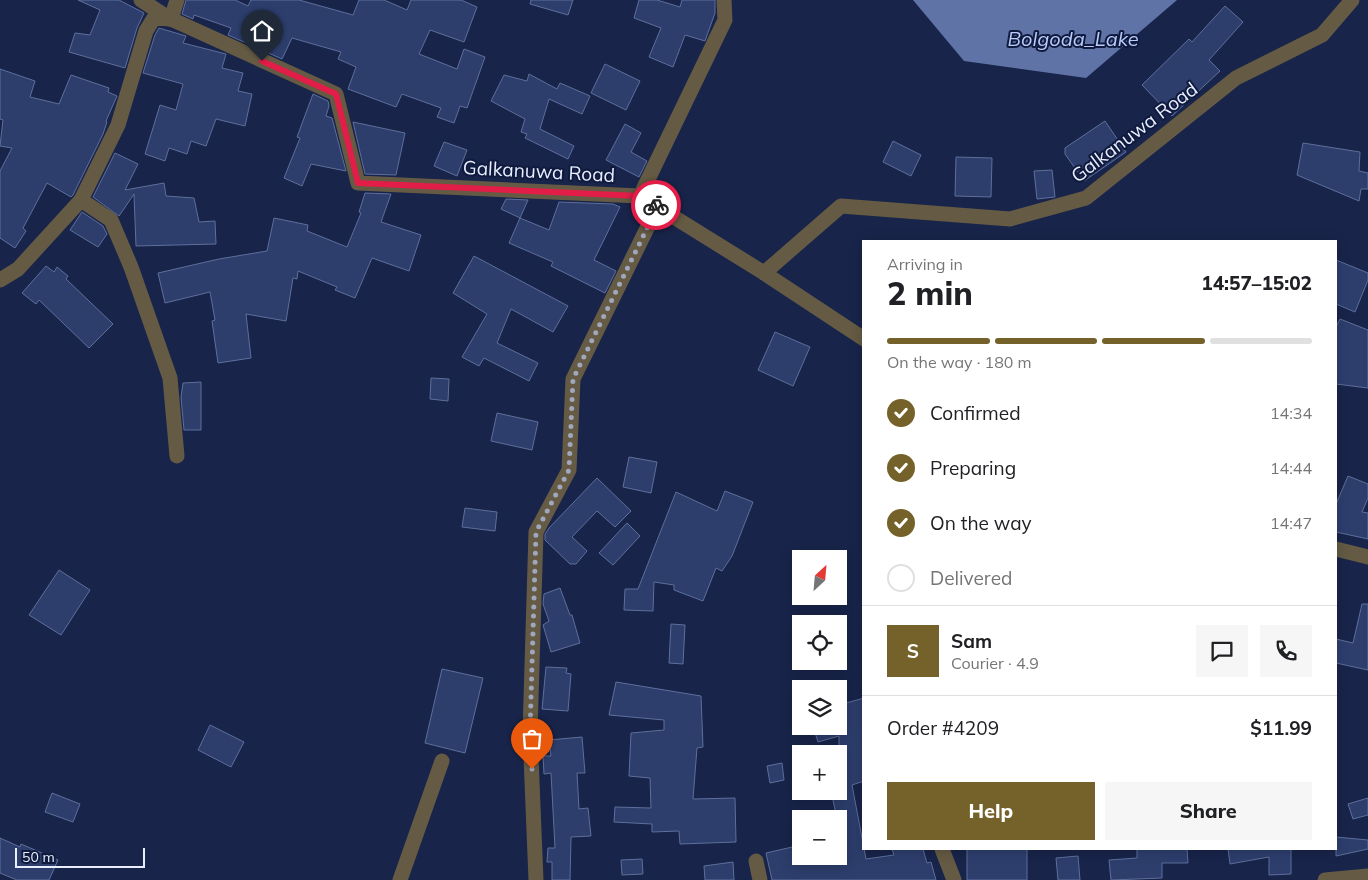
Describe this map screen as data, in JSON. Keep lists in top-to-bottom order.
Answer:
{
  "streets": {
    "street": ["Galkanuwa Road"]
  },
  "water": ["Bolgoda_Lake"],
  "scale_bar": "50 m",
  "north": "top right",
  "page": {
    "heading": ["2 min", "Arriving in", "14:57–15:02"],
    "panel": [
      "Sam",
      "Courier · 4.9",
      "Order #4209",
      "$11.99"
    ],
    "bar": "On the way · 180 m",
    "list": [
      ["Confirmed", "14:34"],
      ["Preparing", "14:44"],
      ["On the way", "14:47"],
      "Delivered"
    ],
    "map_buttons": ["+", "−"],
    "round": "S",
    "buttons": ["Help", "Share"],
    "scale": "50 m"
  }
}
